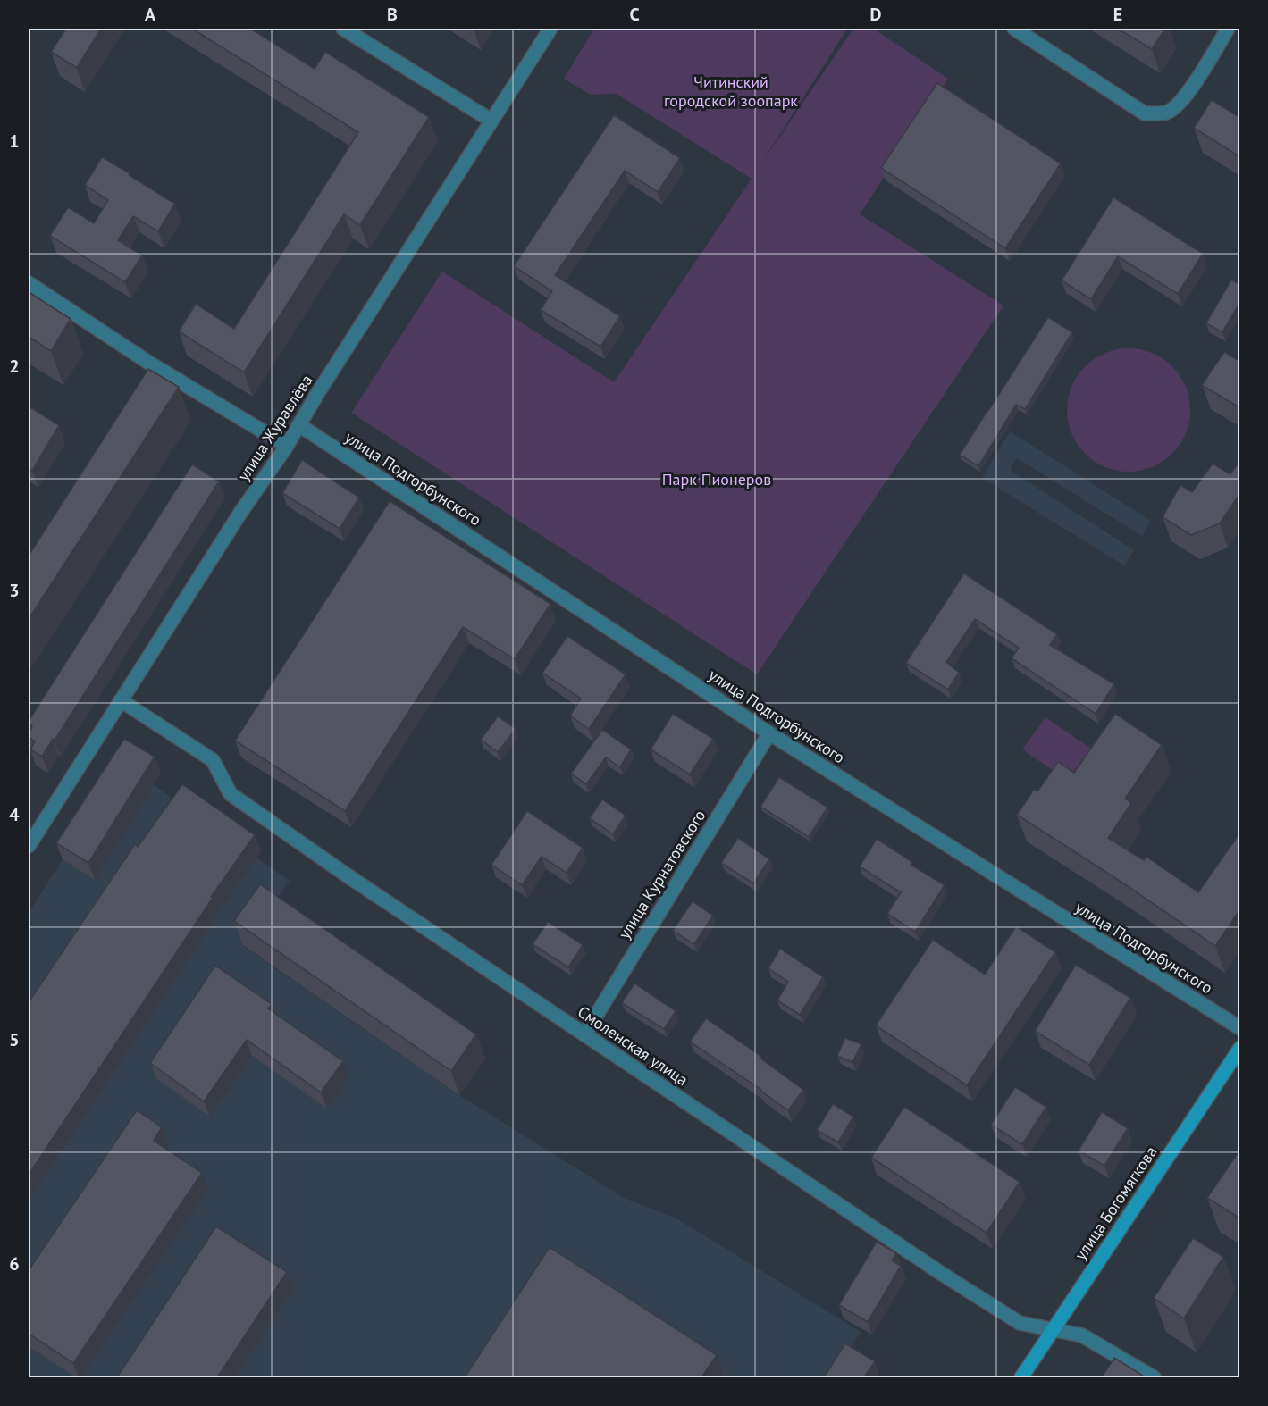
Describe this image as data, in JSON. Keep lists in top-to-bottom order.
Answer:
{
  "streets": {
    "main road": ["улица Богомягкова"],
    "street": [
      "улица Журавлёва",
      "улица Подгорбунского",
      "улица Курнатовского",
      "Смоленская улица"
    ]
  },
  "crossings": [
    ["улица Журавлёва", "улица Подгорбунского"],
    ["улица Журавлёва", "Смоленская улица"],
    ["улица Подгорбунского", "улица Курнатовского"],
    ["улица Курнатовского", "Смоленская улица"],
    ["Смоленская улица", "улица Богомягкова"]
  ],
  "parks": ["Читинский городской зоопарк", "Парк Пионеров"],
  "grid": {
    "columns": [
      "A",
      "B",
      "C",
      "D",
      "E"
    ],
    "rows": [
      "1",
      "2",
      "3",
      "4",
      "5",
      "6"
    ]
  }
}
